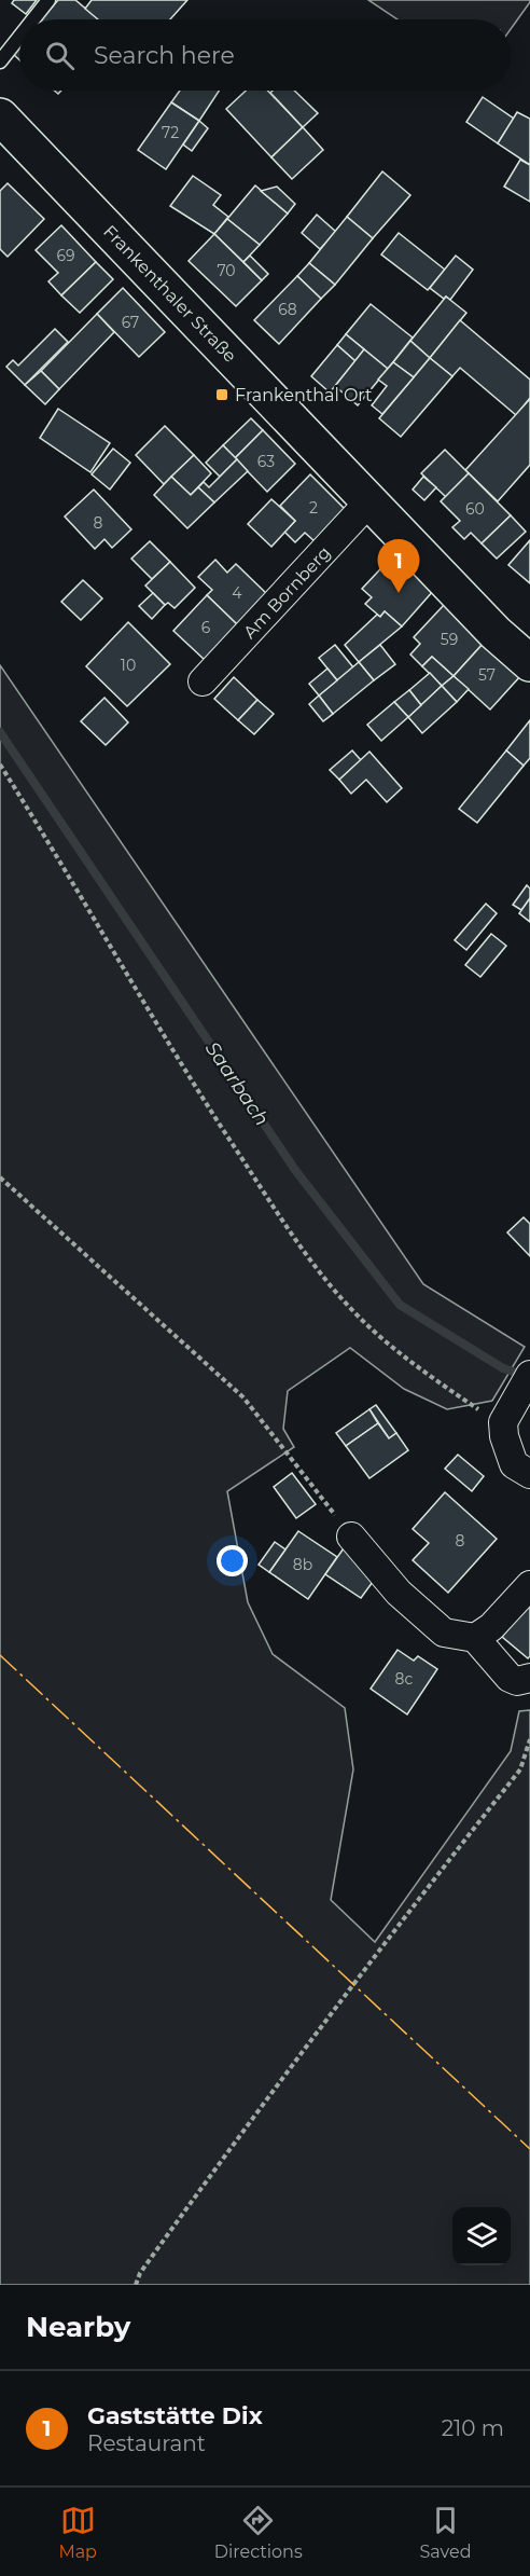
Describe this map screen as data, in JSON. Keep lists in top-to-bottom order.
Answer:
{
  "streets": {
    "main road": ["Frankenthaler Straße"],
    "street": ["Am Bornberg"]
  },
  "crossings": [
    ["Frankenthaler Straße", "Am Bornberg"]
  ],
  "water": ["Saarbach"],
  "places": {
    "transit": ["Frankenthal Ort"]
  },
  "house_numbers": [
    "72",
    "69",
    "70",
    "68",
    "67",
    "63",
    "2",
    "60",
    "8",
    "4",
    "6",
    "59",
    "10",
    "57",
    "8",
    "8b",
    "8c"
  ],
  "page": {
    "search": "Search here",
    "pins": "1",
    "heading": "Nearby",
    "list": [
      {
        "mark": "1",
        "name": "Gaststätte Dix",
        "note": "Restaurant",
        "value": "210 m"
      }
    ],
    "nav": ["Map", "Directions", "Saved"]
  }
}
